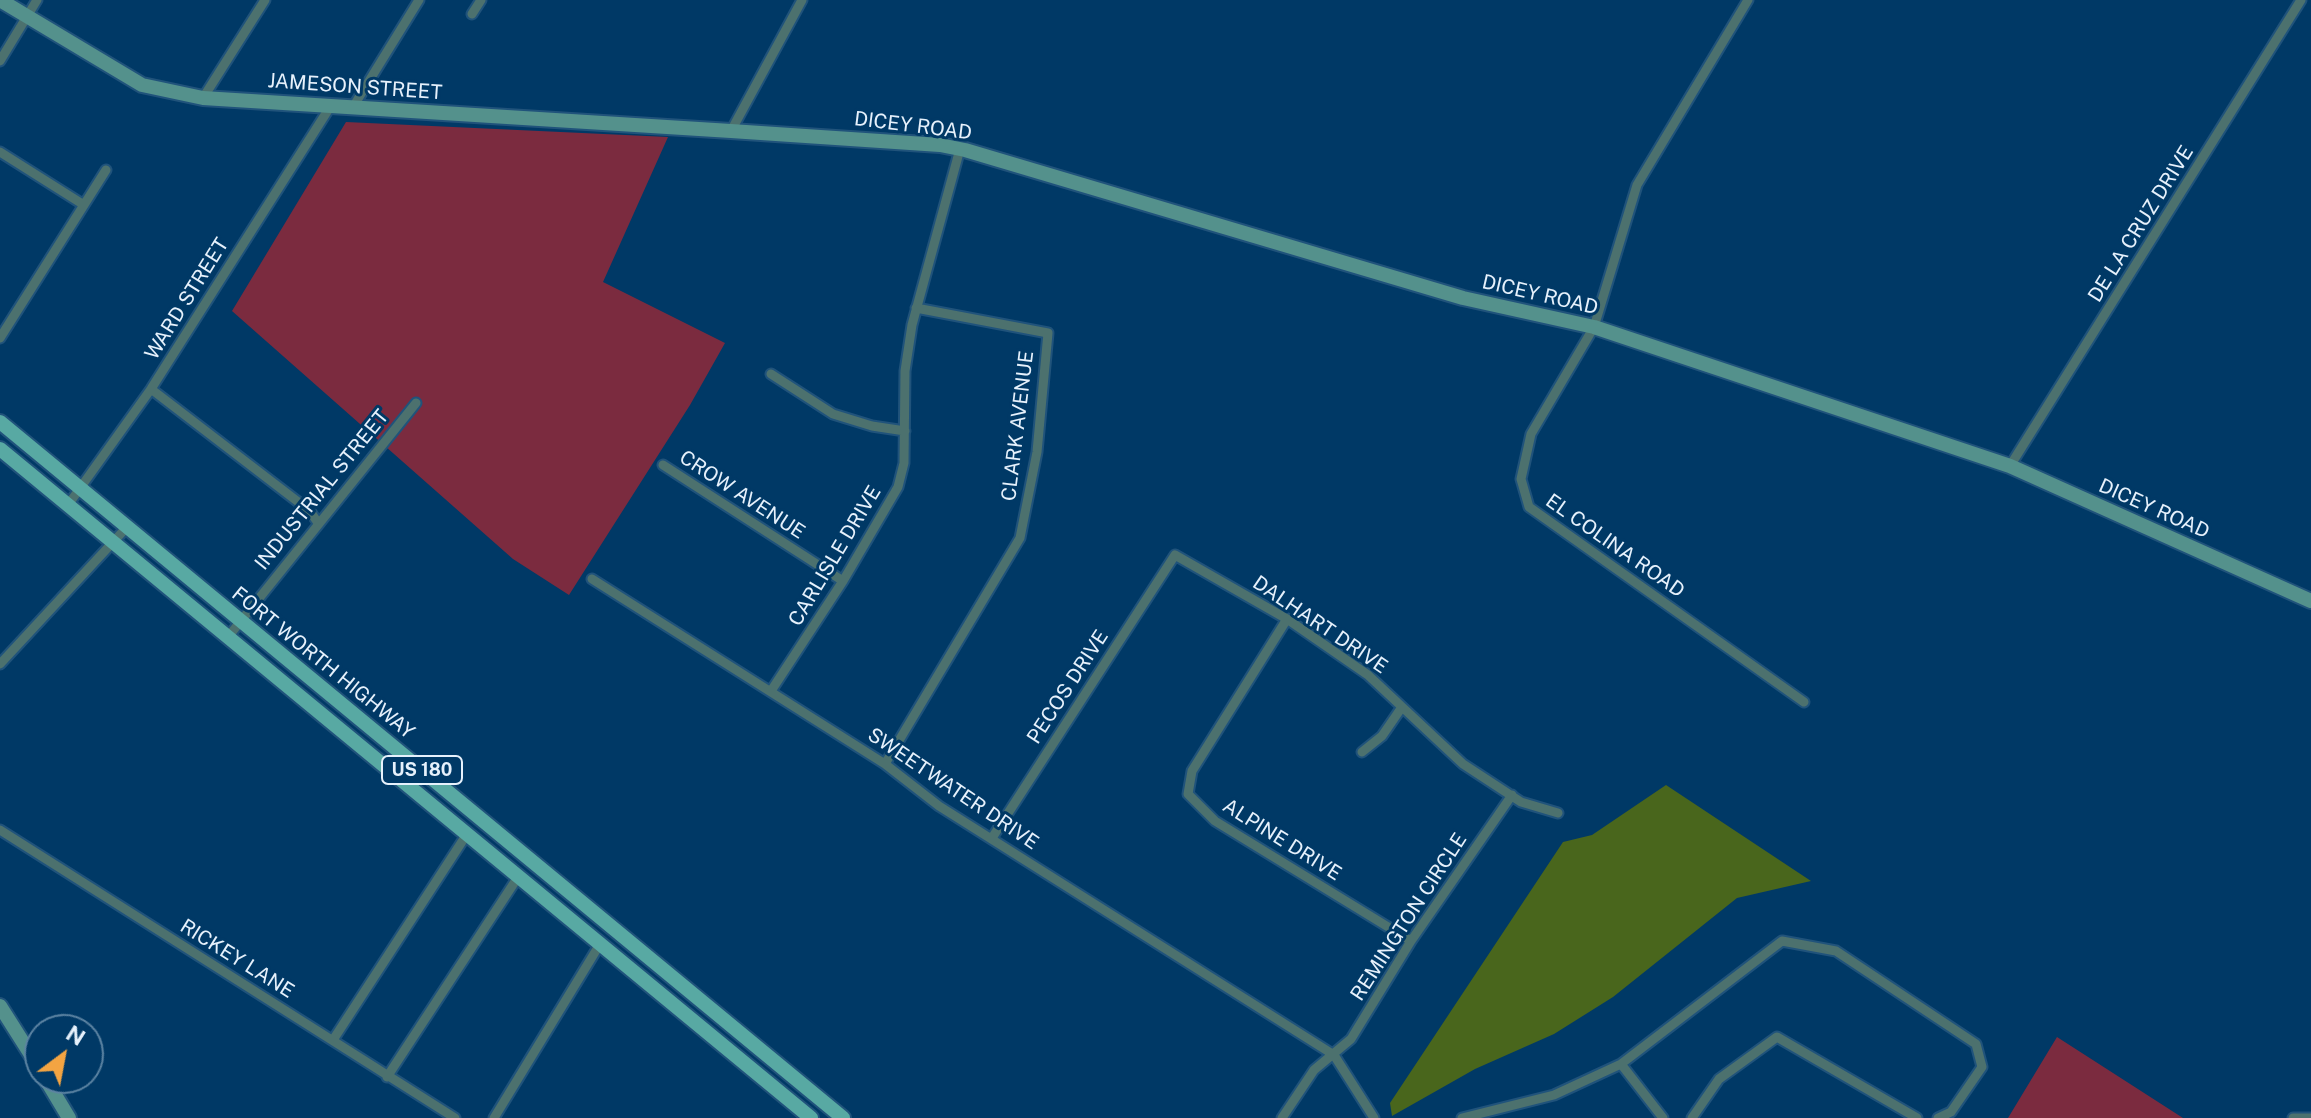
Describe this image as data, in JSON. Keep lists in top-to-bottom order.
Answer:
{
  "streets": {
    "main road": ["FORT WORTH HIGHWAY", "US 180"],
    "street": [
      "JAMESON STREET",
      "DICEY ROAD",
      "DE LA CRUZ DRIVE",
      "WARD STREET",
      "CLARK AVENUE",
      "INDUSTRIAL STREET",
      "CROW AVENUE",
      "EL COLINA ROAD",
      "CARLISLE DRIVE",
      "DALHART DRIVE",
      "PECOS DRIVE",
      "SWEETWATER DRIVE",
      "ALPINE DRIVE",
      "REMINGTON CIRCLE",
      "RICKEY LANE"
    ]
  },
  "crossings": [
    ["JAMESON STREET", "DICEY ROAD"],
    ["JAMESON STREET", "WARD STREET"],
    ["DICEY ROAD", "DE LA CRUZ DRIVE"],
    ["DICEY ROAD", "EL COLINA ROAD"],
    ["DICEY ROAD", "CARLISLE DRIVE"],
    ["WARD STREET", "FORT WORTH HIGHWAY"],
    ["CLARK AVENUE", "CARLISLE DRIVE"],
    ["CLARK AVENUE", "SWEETWATER DRIVE"],
    ["INDUSTRIAL STREET", "FORT WORTH HIGHWAY"],
    ["CROW AVENUE", "CARLISLE DRIVE"],
    ["CARLISLE DRIVE", "SWEETWATER DRIVE"],
    ["DALHART DRIVE", "PECOS DRIVE"],
    ["DALHART DRIVE", "ALPINE DRIVE"],
    ["DALHART DRIVE", "REMINGTON CIRCLE"],
    ["PECOS DRIVE", "SWEETWATER DRIVE"],
    ["SWEETWATER DRIVE", "REMINGTON CIRCLE"],
    ["ALPINE DRIVE", "REMINGTON CIRCLE"]
  ],
  "north": "top right"
}
